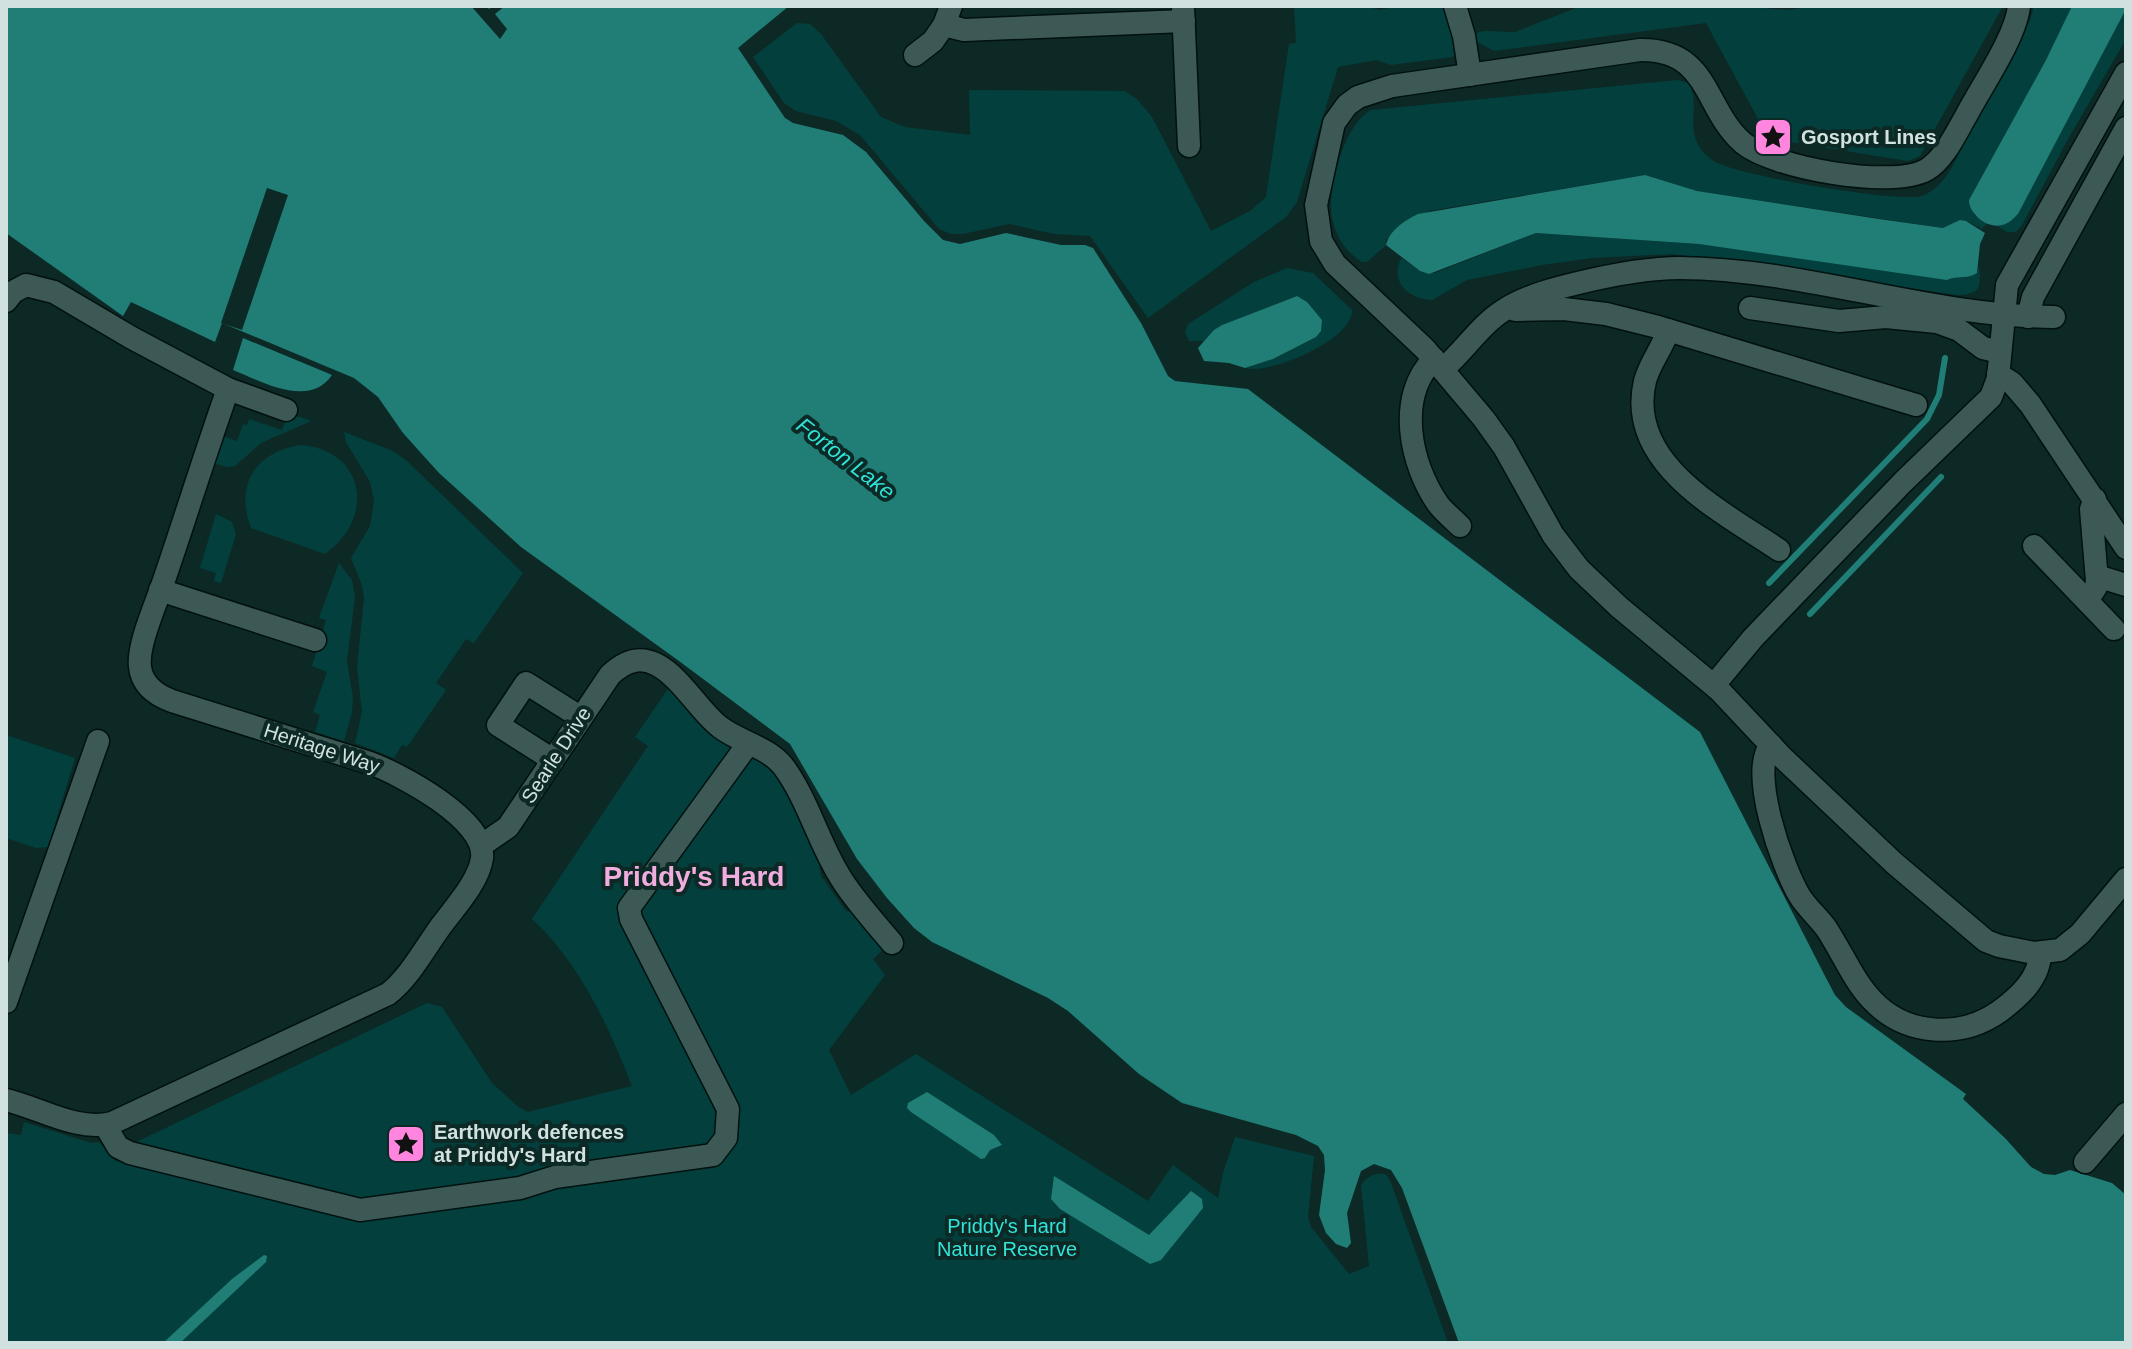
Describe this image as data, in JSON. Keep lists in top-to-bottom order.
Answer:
{
  "streets": {
    "street": ["Heritage Way", "Searle Drive"]
  },
  "crossings": [
    ["Heritage Way", "Searle Drive"]
  ],
  "districts": ["Priddy's Hard"],
  "water": ["Forton Lake"],
  "parks": ["Priddy's Hard Nature Reserve"],
  "places": {
    "place": ["Gosport Lines", "Earthwork defences at Priddy's Hard"]
  }
}
